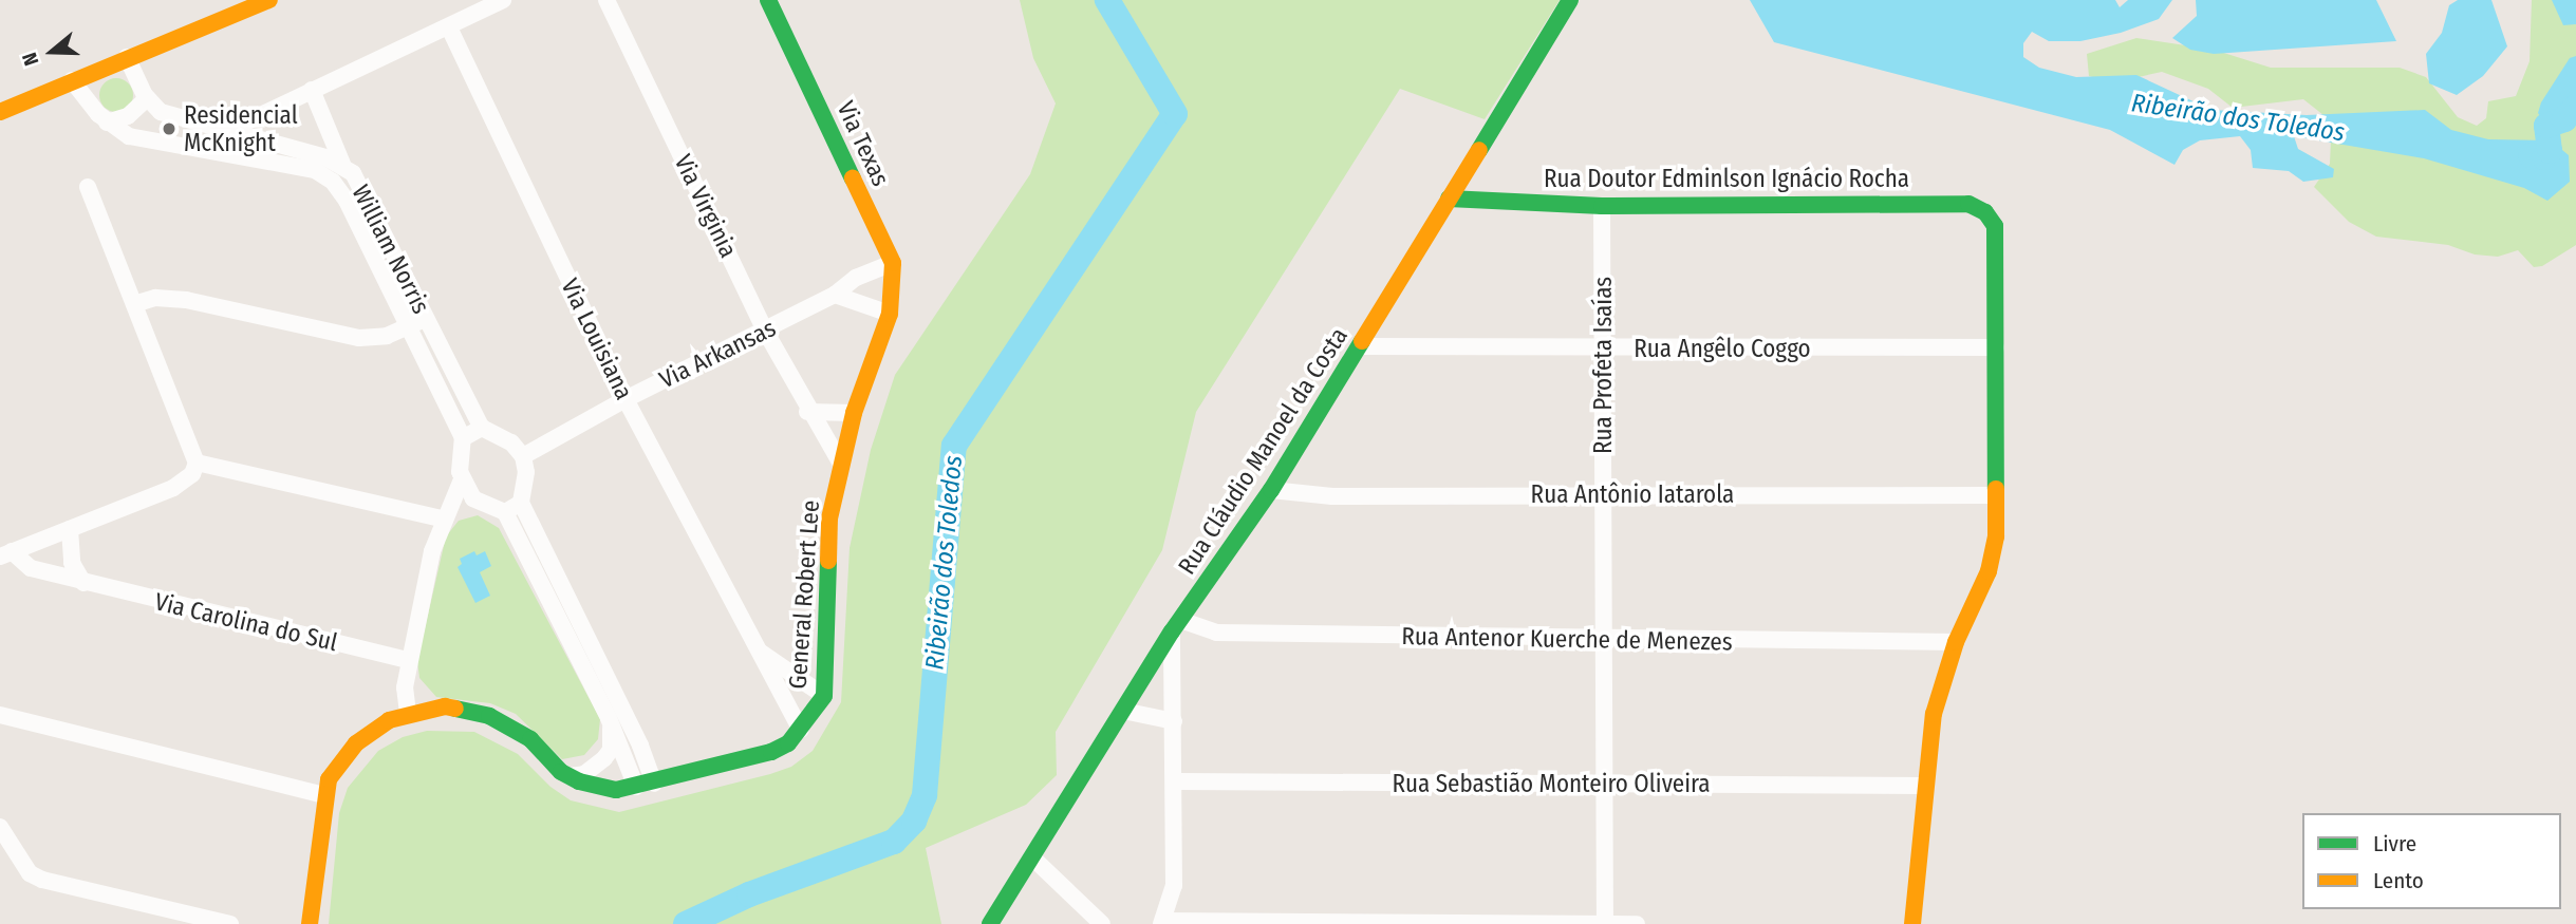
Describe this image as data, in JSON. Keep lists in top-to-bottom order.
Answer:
{
  "streets": {
    "street": [
      "Via Texas",
      "Rua Doutor Edminlson Ignácio Rocha",
      "Via Virginia",
      "William Norris",
      "Via Louisiana",
      "Rua Angêlo Coggo",
      "Via Arkansas",
      "Rua Profeta Isaías",
      "Rua Cláudio Manoel da Costa",
      "Rua Antônio Iatarola",
      "General Robert Lee",
      "Via Carolina do Sul",
      "Rua Antenor Kuerche de Menezes",
      "Rua Sebastião Monteiro Oliveira"
    ]
  },
  "crossings": [
    ["Via Texas", "Via Arkansas"],
    ["Via Texas", "General Robert Lee"],
    ["Rua Doutor Edminlson Ignácio Rocha", "Rua Angêlo Coggo"],
    ["Rua Doutor Edminlson Ignácio Rocha", "Rua Profeta Isaías"],
    ["Rua Doutor Edminlson Ignácio Rocha", "Rua Cláudio Manoel da Costa"],
    ["Via Virginia", "Via Arkansas"],
    ["Via Virginia", "General Robert Lee"],
    ["William Norris", "Via Arkansas"],
    ["Via Louisiana", "Via Arkansas"],
    ["Via Louisiana", "General Robert Lee"],
    ["Rua Angêlo Coggo", "Rua Profeta Isaías"],
    ["Rua Angêlo Coggo", "Rua Cláudio Manoel da Costa"],
    ["Rua Profeta Isaías", "Rua Antônio Iatarola"],
    ["Rua Profeta Isaías", "Rua Antenor Kuerche de Menezes"],
    ["Rua Profeta Isaías", "Rua Sebastião Monteiro Oliveira"],
    ["Rua Cláudio Manoel da Costa", "Rua Antônio Iatarola"],
    ["Rua Cláudio Manoel da Costa", "Rua Antenor Kuerche de Menezes"]
  ],
  "water": ["Ribeirão dos Toledos"],
  "places": ["Residencial McKnight"],
  "legend": ["Livre", "Lento"],
  "north": "left"
}
